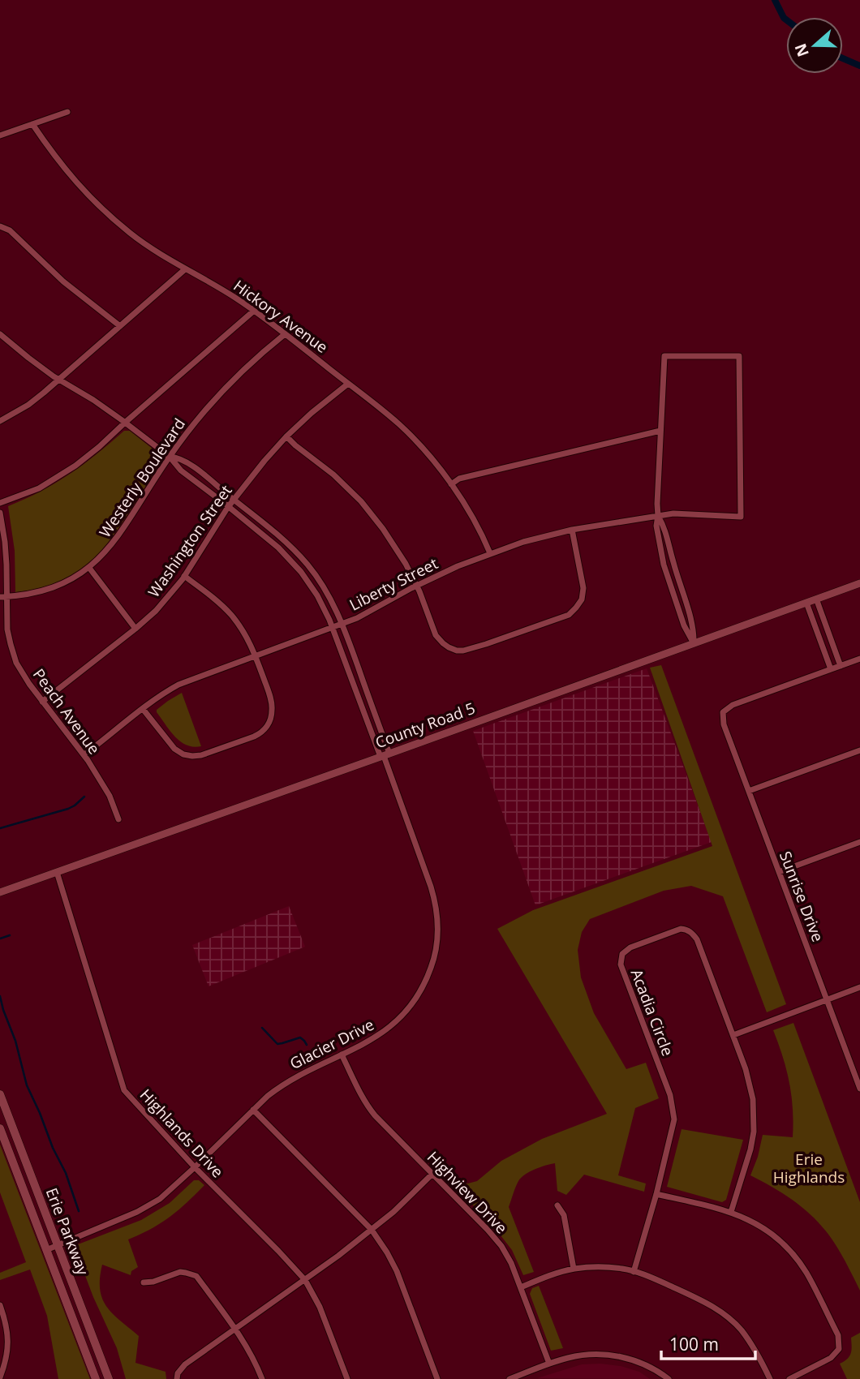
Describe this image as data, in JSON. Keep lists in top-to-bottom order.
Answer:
{
  "streets": {
    "main road": ["Erie Parkway"],
    "street": [
      "Hickory Avenue",
      "Westerly Boulevard",
      "Washington Street",
      "Liberty Street",
      "Peach Avenue",
      "County Road 5",
      "Sunrise Drive",
      "Acadia Circle",
      "Glacier Drive",
      "Highlands Drive",
      "Highview Drive"
    ]
  },
  "crossings": [
    ["Hickory Avenue", "Westerly Boulevard"],
    ["Hickory Avenue", "Washington Street"],
    ["Hickory Avenue", "Liberty Street"],
    ["Westerly Boulevard", "Peach Avenue"],
    ["Washington Street", "Peach Avenue"],
    ["Liberty Street", "Peach Avenue"],
    ["County Road 5", "Glacier Drive"],
    ["County Road 5", "Highlands Drive"],
    ["Glacier Drive", "Highlands Drive"],
    ["Glacier Drive", "Highview Drive"],
    ["Glacier Drive", "Erie Parkway"]
  ],
  "parks": ["Erie Highlands"],
  "scale_bar": "100 m",
  "north": "left"
}
